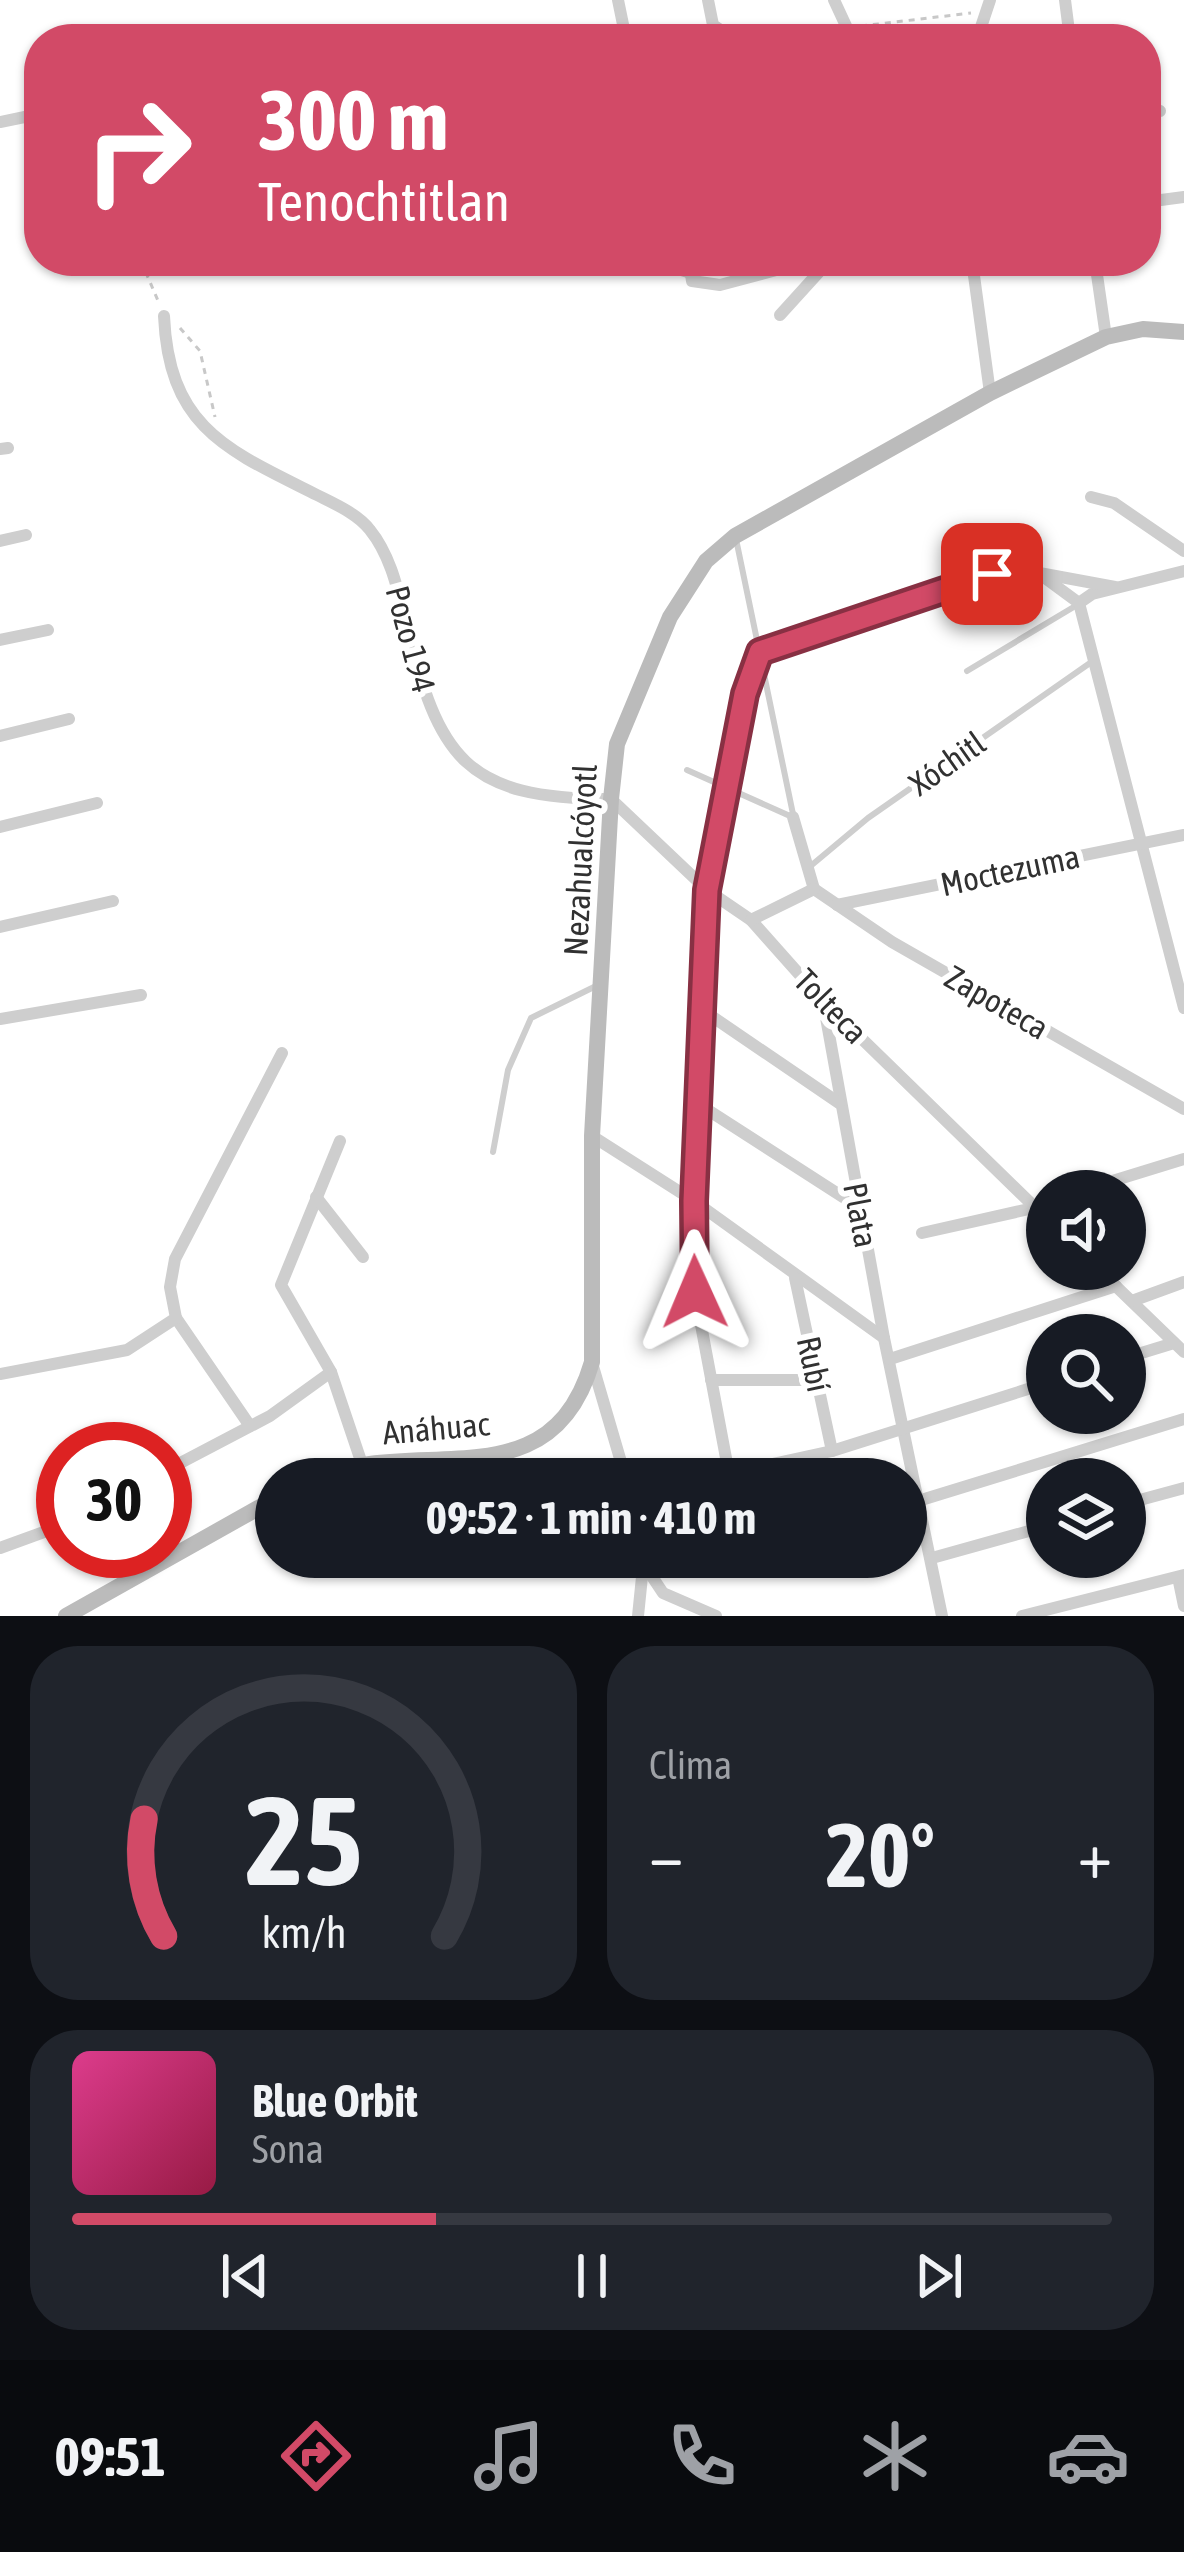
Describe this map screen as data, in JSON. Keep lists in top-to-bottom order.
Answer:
{
  "streets": {
    "main road": ["Nezahualcóyotl", "Anáhuac"],
    "street": [
      "Pozo 194",
      "Moctezuma",
      "Zapoteca",
      "Tolteca",
      "Plata",
      "Rubí"
    ],
    "lane": ["Xóchitl"]
  },
  "crossings": [
    ["Pozo 194", "Nezahualcóyotl"],
    ["Pozo 194", "Tolteca"],
    ["Nezahualcóyotl", "Tolteca"],
    ["Nezahualcóyotl", "Anáhuac"],
    ["Moctezuma", "Zapoteca"],
    ["Tolteca", "Plata"]
  ],
  "page": {
    "turn": ["300 m", "Tenochtitlan"],
    "limit": "30",
    "trip": "09:52 · 1 min · 410 m",
    "tile": "Clima",
    "heat": ["−", "20°", "+"],
    "song": ["Blue Orbit", "Sona"],
    "tabs": "09:51",
    "gauge": ["25", "km/h"]
  }
}
